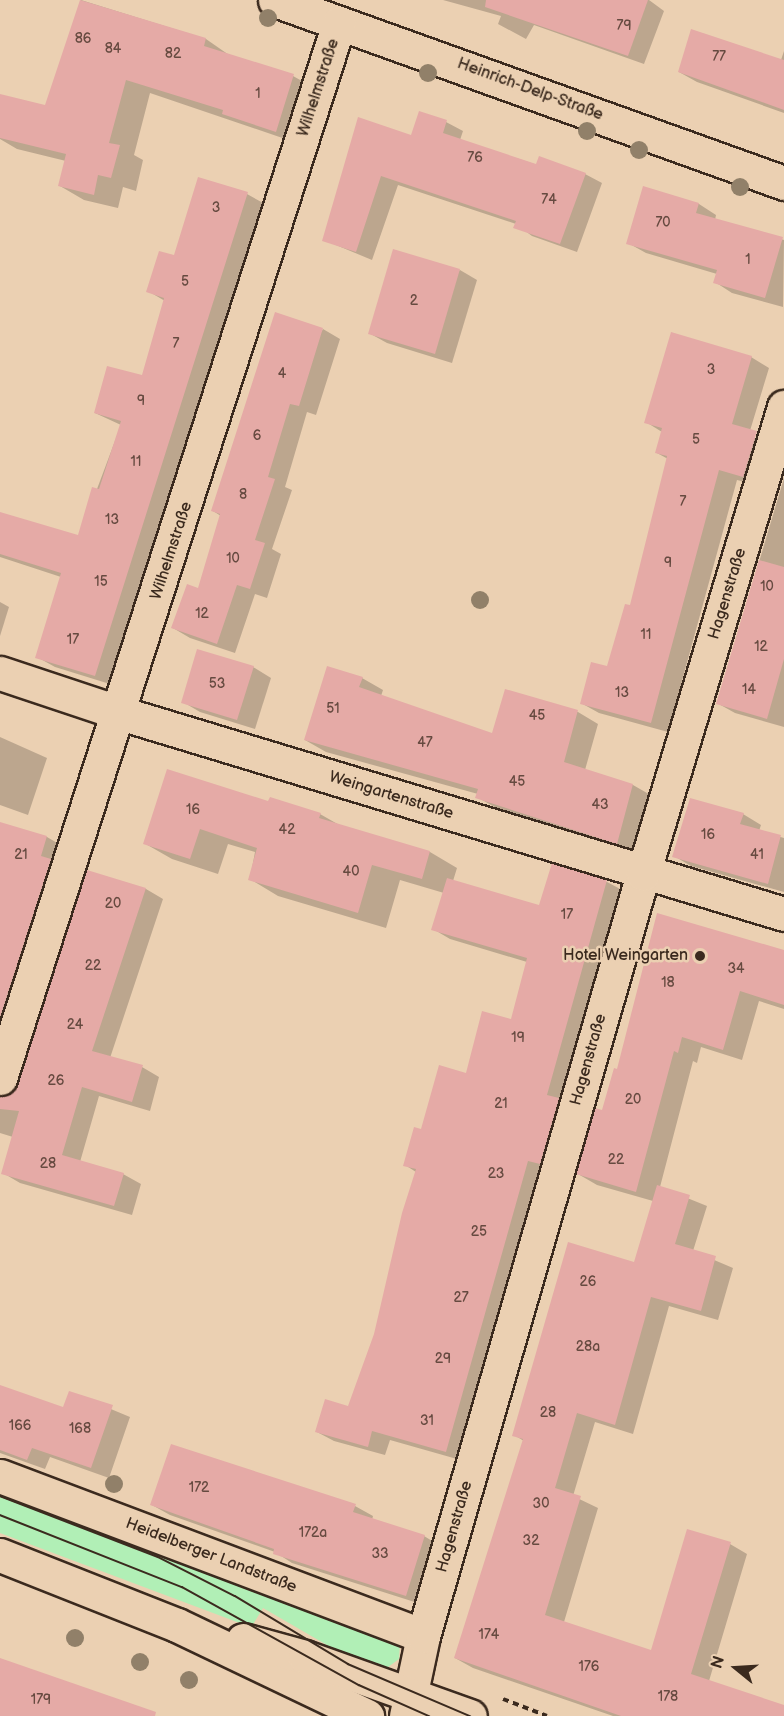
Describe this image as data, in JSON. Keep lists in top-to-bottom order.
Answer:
{
  "streets": {
    "street": [
      "Wilhelmstraße",
      "Heinrich-Delp-Straße",
      "Hagenstraße",
      "Weingartenstraße",
      "Heidelberger Landstraße"
    ]
  },
  "crossings": [
    ["Wilhelmstraße", "Heinrich-Delp-Straße"],
    ["Wilhelmstraße", "Weingartenstraße"],
    ["Hagenstraße", "Weingartenstraße"],
    ["Hagenstraße", "Heidelberger Landstraße"]
  ],
  "places": ["Hotel Weingarten"],
  "house_numbers": [
    "79",
    "86",
    "84",
    "82",
    "77",
    "1",
    "76",
    "74",
    "3",
    "70",
    "1",
    "5",
    "2",
    "7",
    "3",
    "4",
    "9",
    "6",
    "5",
    "11",
    "8",
    "7",
    "13",
    "10",
    "9",
    "15",
    "10",
    "12",
    "11",
    "17",
    "12",
    "53",
    "14",
    "13",
    "51",
    "45",
    "47",
    "45",
    "43",
    "16",
    "42",
    "16",
    "21",
    "41",
    "40",
    "20",
    "17",
    "22",
    "34",
    "18",
    "24",
    "19",
    "26",
    "20",
    "21",
    "22",
    "28",
    "23",
    "25",
    "26",
    "27",
    "28a",
    "29",
    "28",
    "31",
    "166",
    "168",
    "172",
    "30",
    "172a",
    "32",
    "33",
    "174",
    "176",
    "178",
    "179"
  ],
  "north": "left"
}
